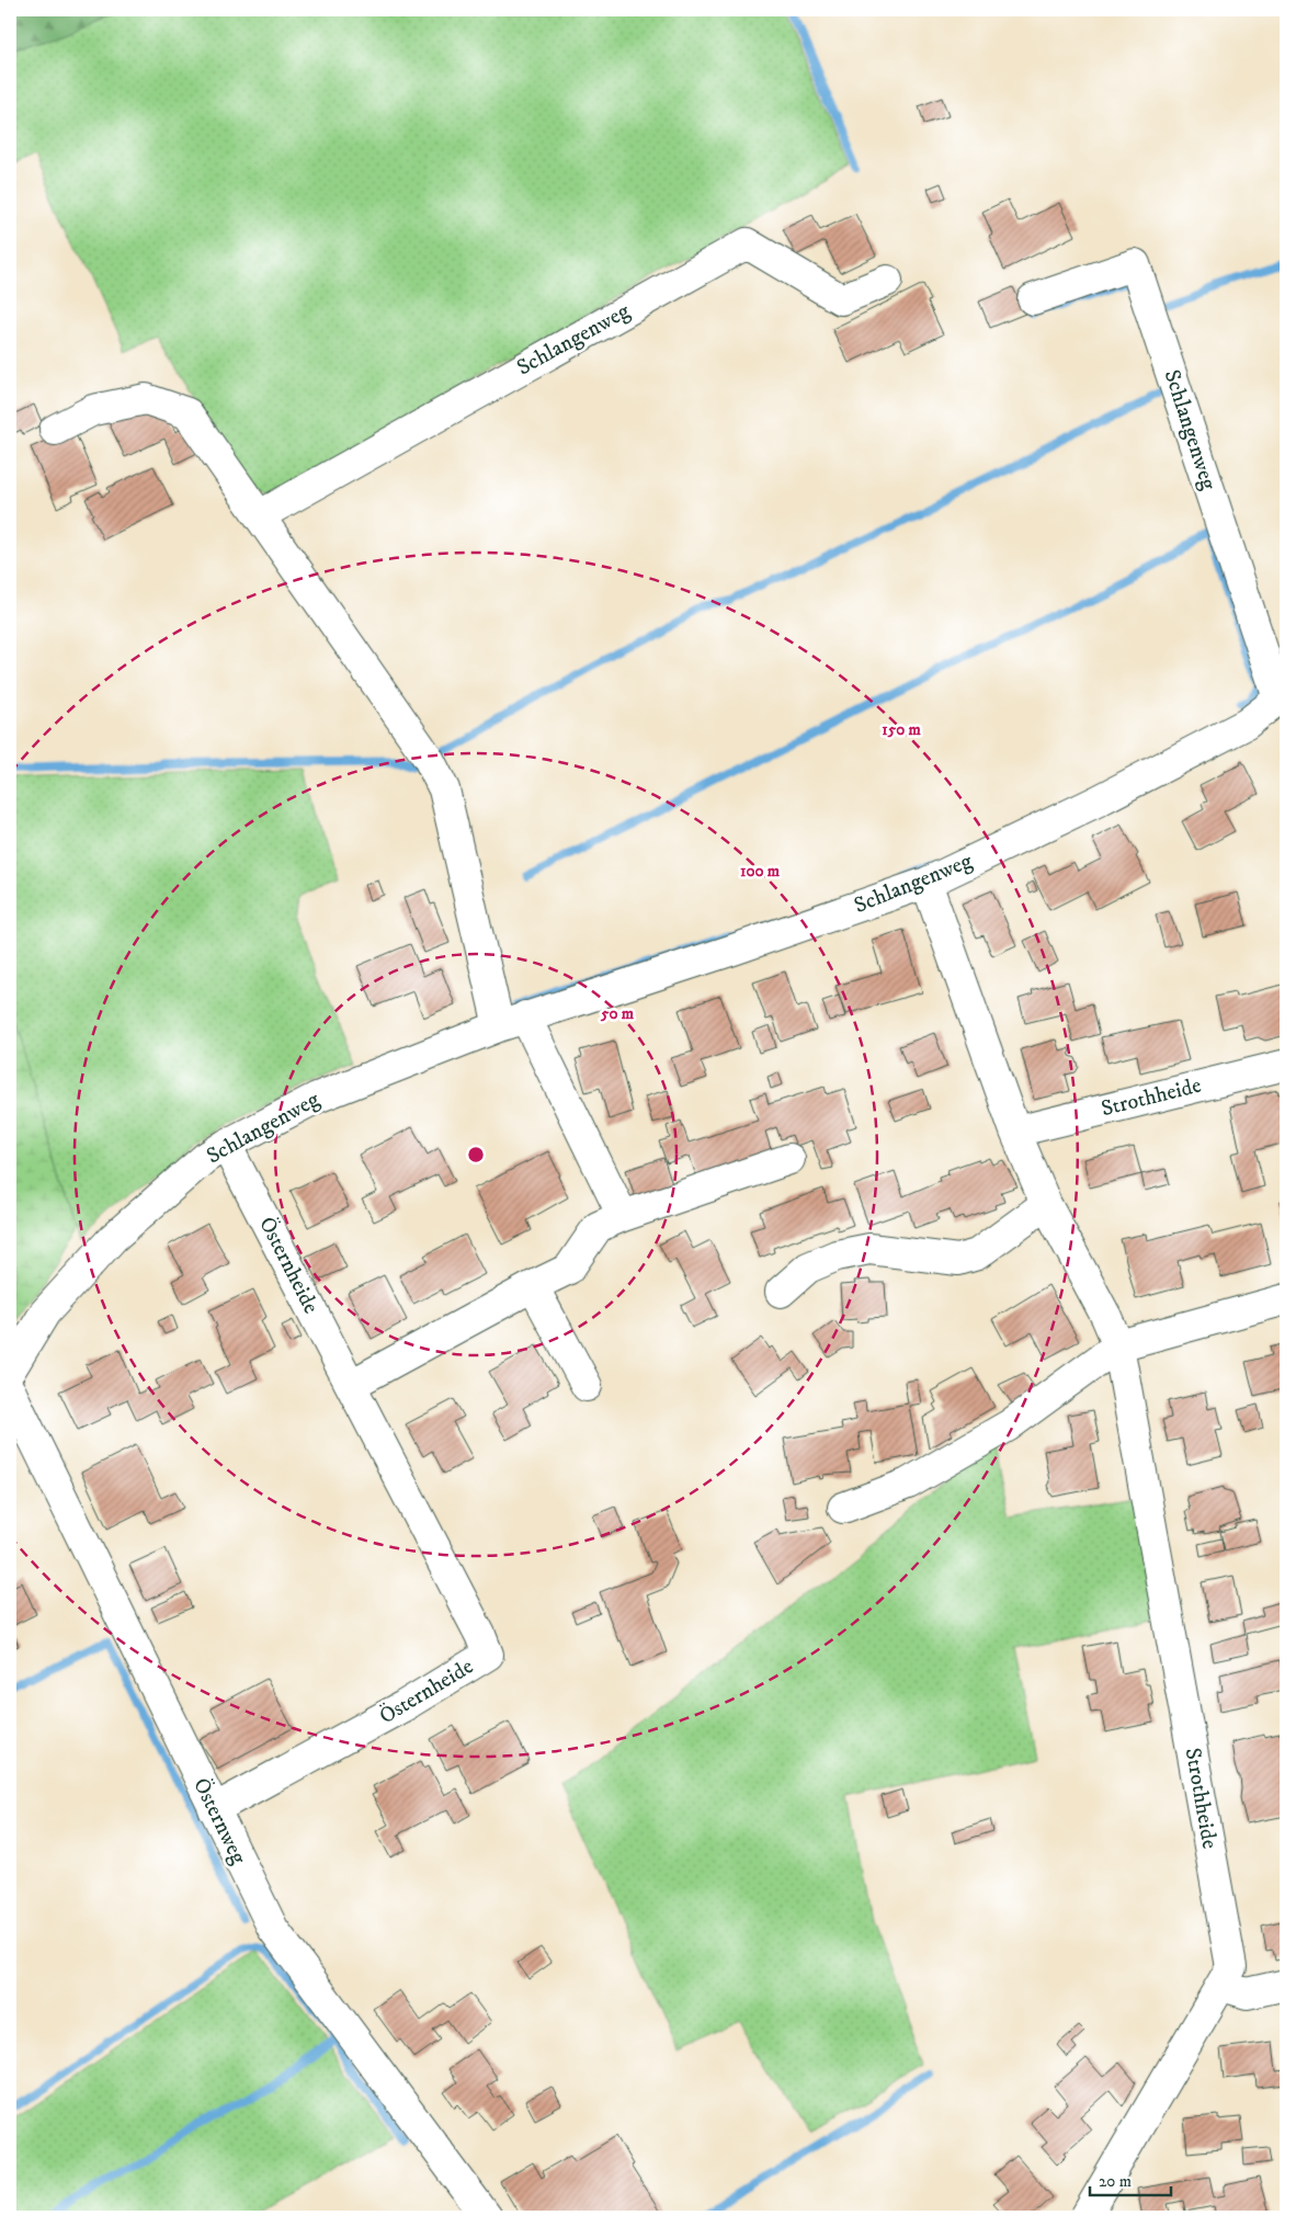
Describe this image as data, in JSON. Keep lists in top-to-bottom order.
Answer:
{
  "streets": {
    "street": [
      "Schlangenweg",
      "Strothheide",
      "Östernheide",
      "Östernweg"
    ]
  },
  "crossings": [
    ["Schlangenweg", "Strothheide"],
    ["Schlangenweg", "Östernheide"],
    ["Östernheide", "Östernweg"]
  ],
  "scale_bar": "20 m",
  "rings": ["150 m", "100 m", "50 m"]
}
